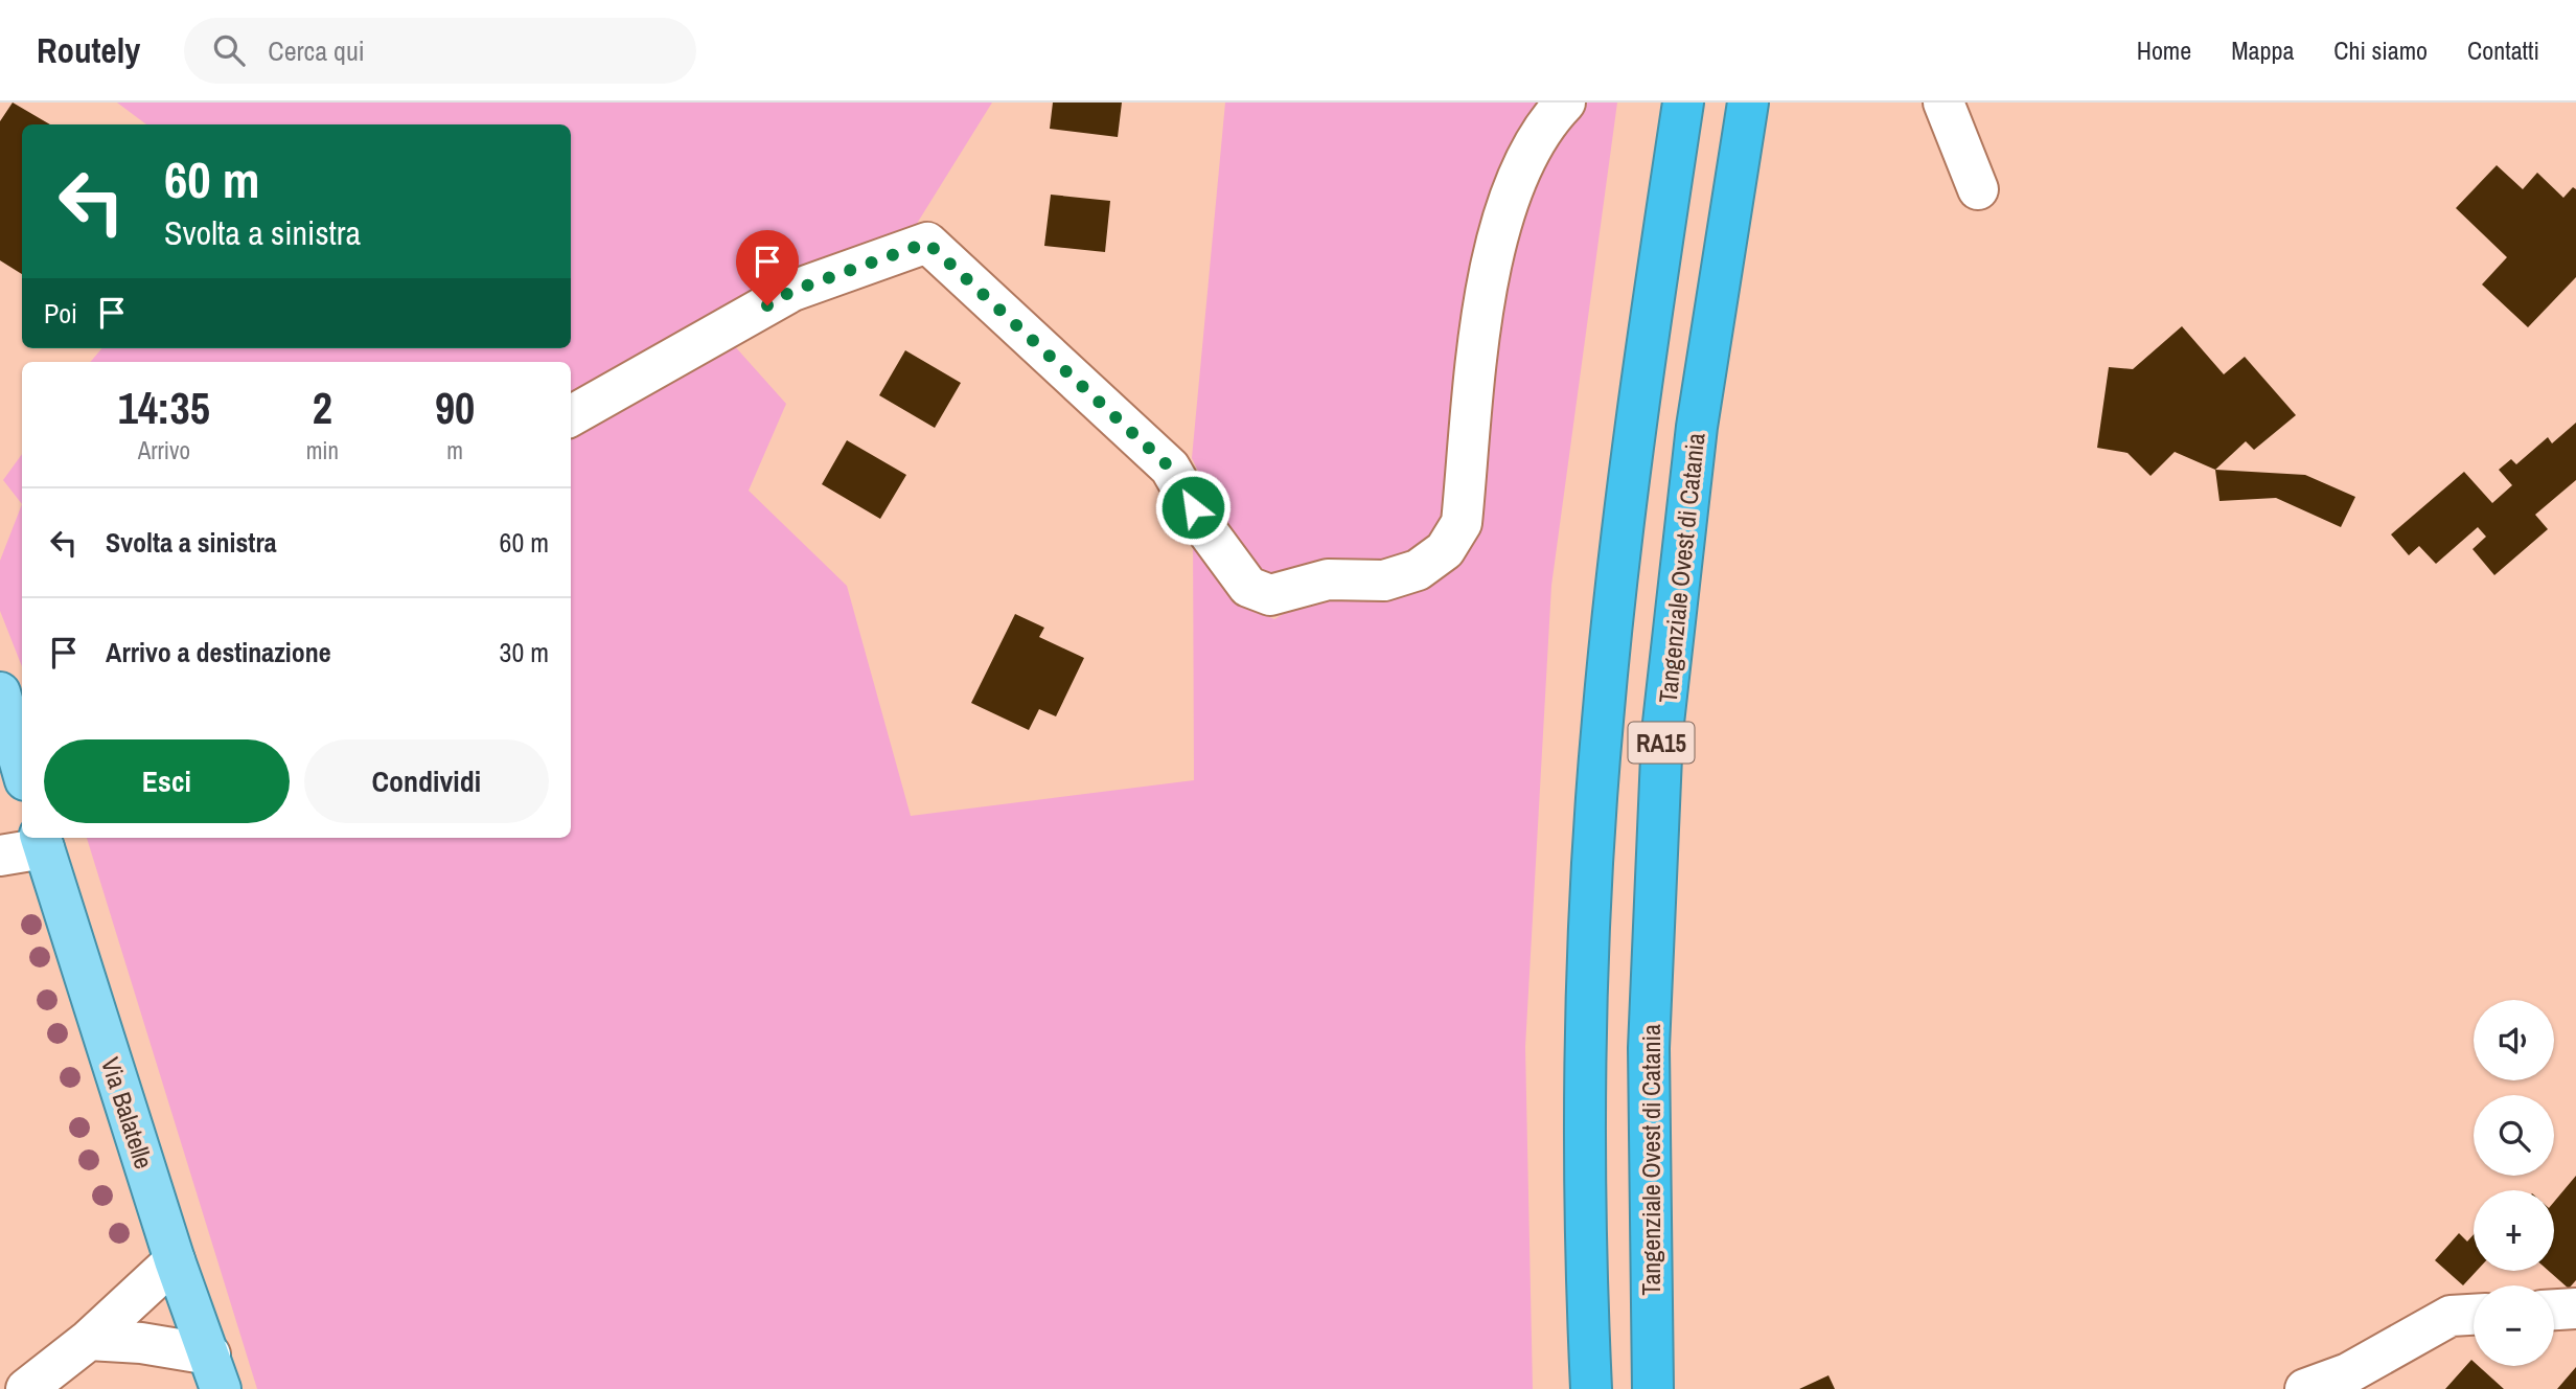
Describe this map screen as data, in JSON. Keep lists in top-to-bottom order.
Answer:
{
  "streets": {
    "highway": ["Tangenziale Ovest di Catania", "RA15"],
    "main road": ["Via Balatelle"]
  },
  "page": {
    "header": "Routely",
    "search": "Cerca qui",
    "nav": [
      "Home",
      "Mappa",
      "Chi siamo",
      "Contatti"
    ],
    "turn": ["60 m", "Svolta a sinistra"],
    "then": "Poi",
    "eta": [
      "14:35",
      "Arrivo",
      "2",
      "min",
      "90",
      "m"
    ],
    "list": [
      {
        "name": "Svolta a sinistra",
        "value": "60 m"
      },
      {
        "name": "Arrivo a destinazione",
        "value": "30 m"
      }
    ],
    "buttons": ["Esci", "Condividi"],
    "map_buttons": ["+", "−"]
  }
}
